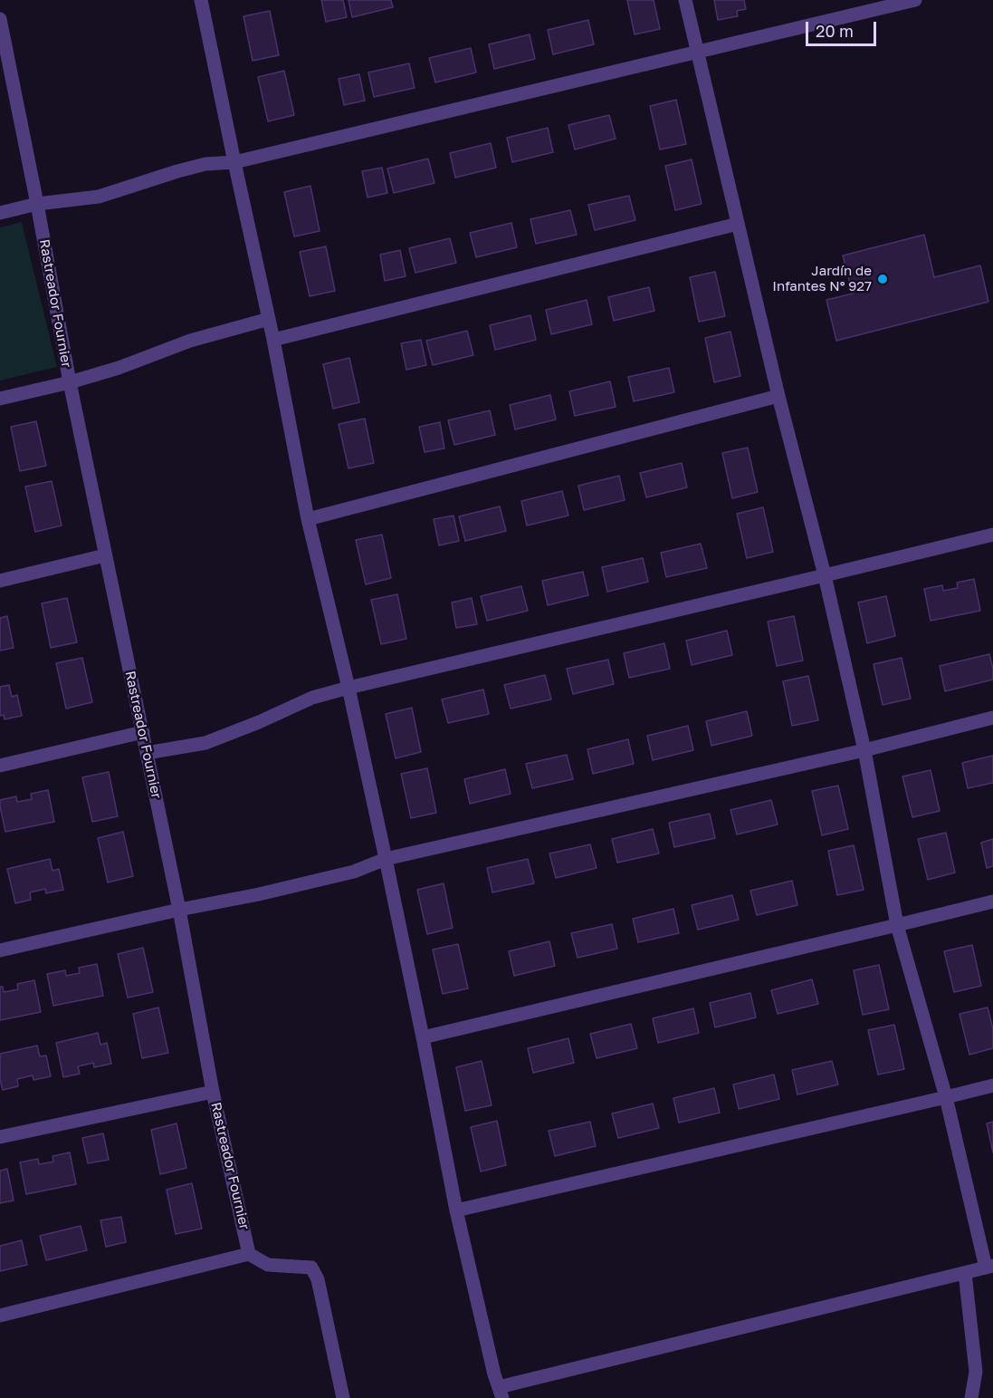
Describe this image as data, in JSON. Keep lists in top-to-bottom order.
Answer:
{
  "streets": {
    "street": ["Rastreador Fournier"]
  },
  "places": ["Jardín de Infantes N° 927"],
  "scale_bar": "20 m"
}
